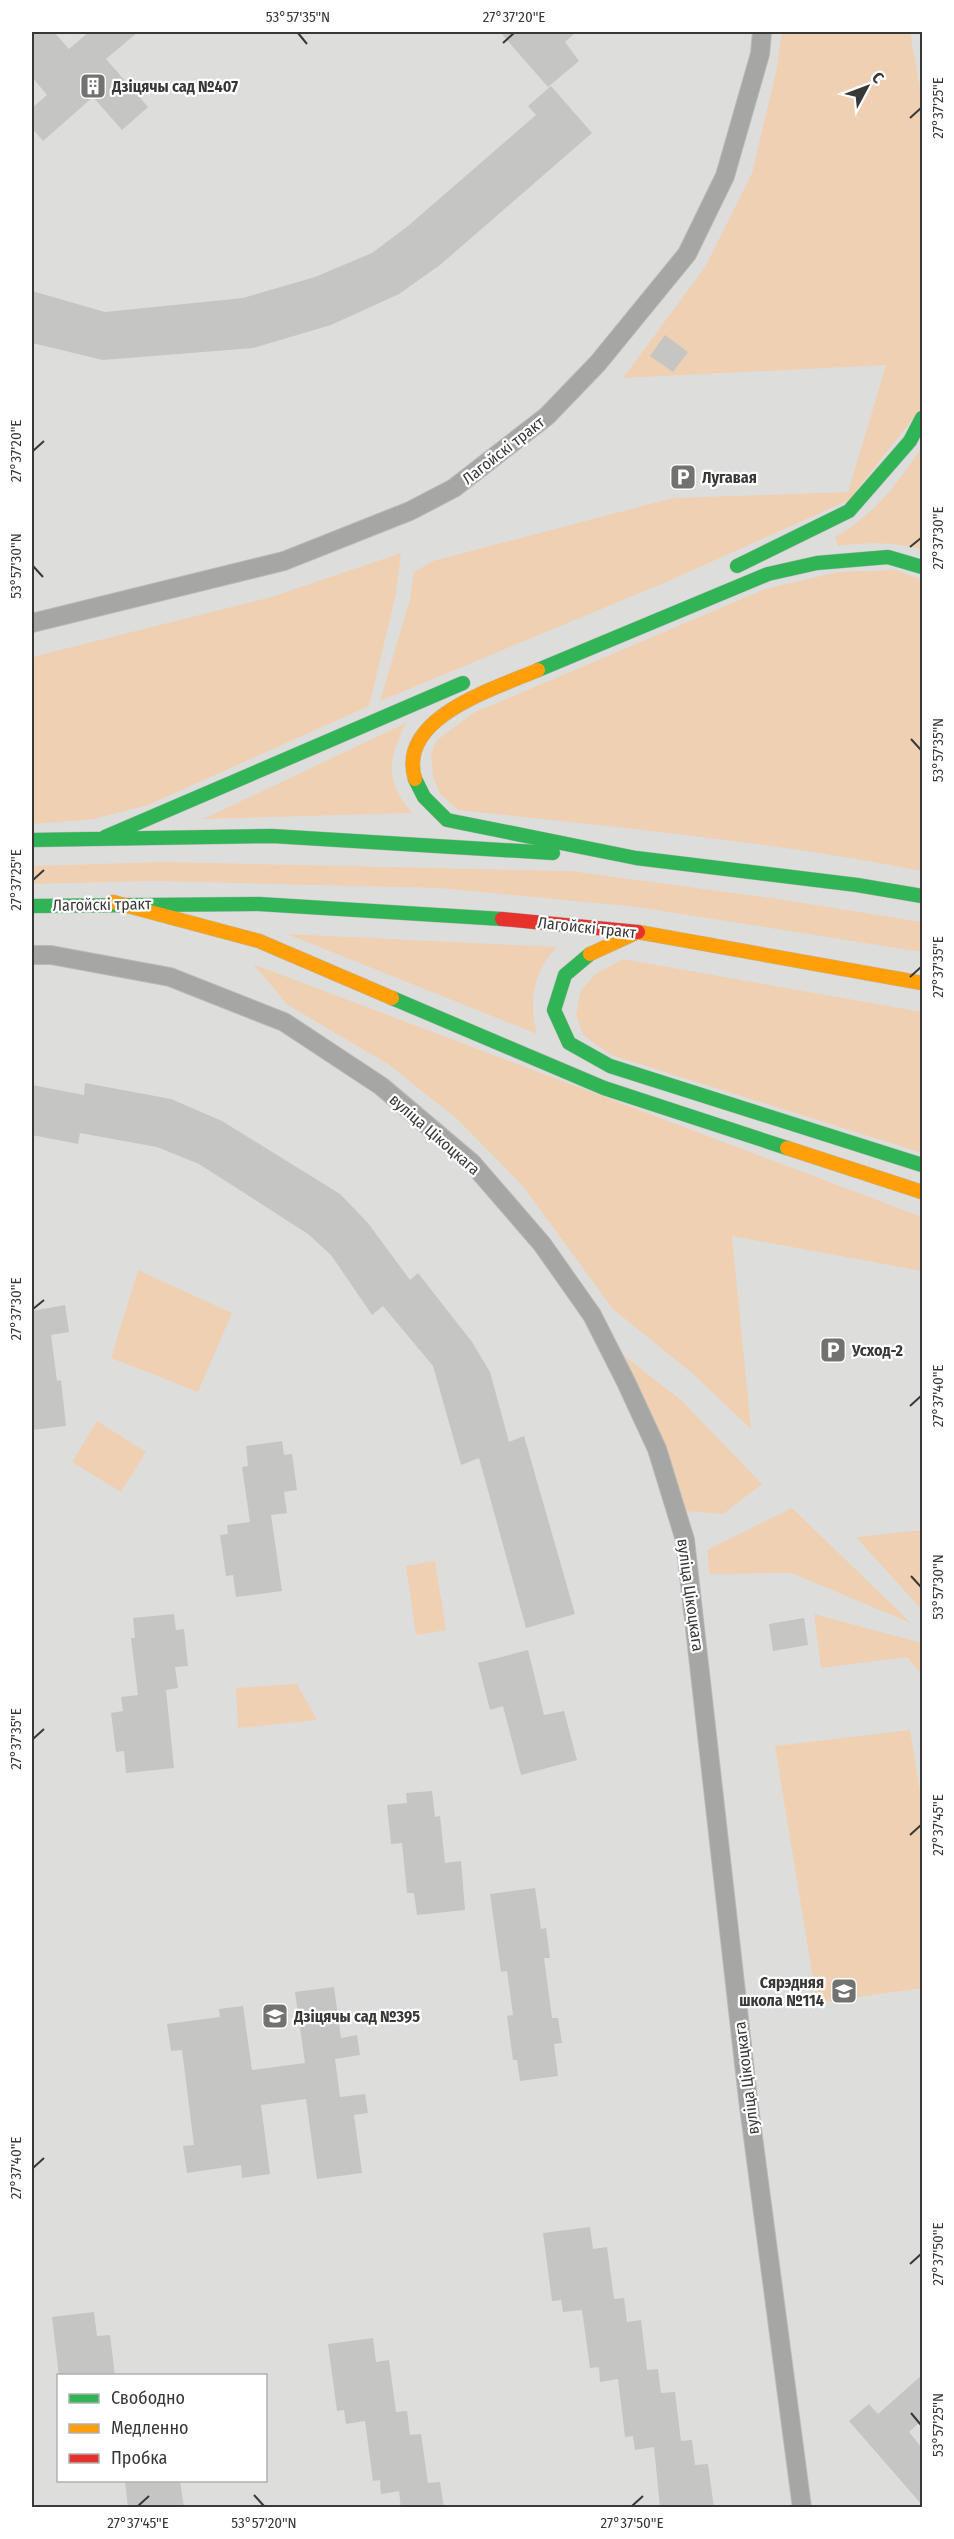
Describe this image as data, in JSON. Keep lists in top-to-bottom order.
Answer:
{
  "streets": {
    "main road": ["Лагойскі тракт"],
    "street": ["вуліца Цікоцкага"]
  },
  "places": {
    "building": ["Дзіцячы сад №407"],
    "parking": ["Лугавая", "Усход-2"],
    "school or university": ["Сярэдняя школа №114", "Дзіцячы сад №395"]
  },
  "legend": ["Свободно", "Медленно", "Пробка"],
  "north": "top right",
  "coordinates": [
    "53°57'35\"N",
    "27°37'20\"E",
    "27°37'25\"E",
    "27°37'30\"E",
    "53°57'30\"N",
    "27°37'35\"E",
    "27°37'40\"E",
    "27°37'45\"E",
    "27°37'50\"E",
    "53°57'25\"N",
    "53°57'20\"N"
  ]
}
